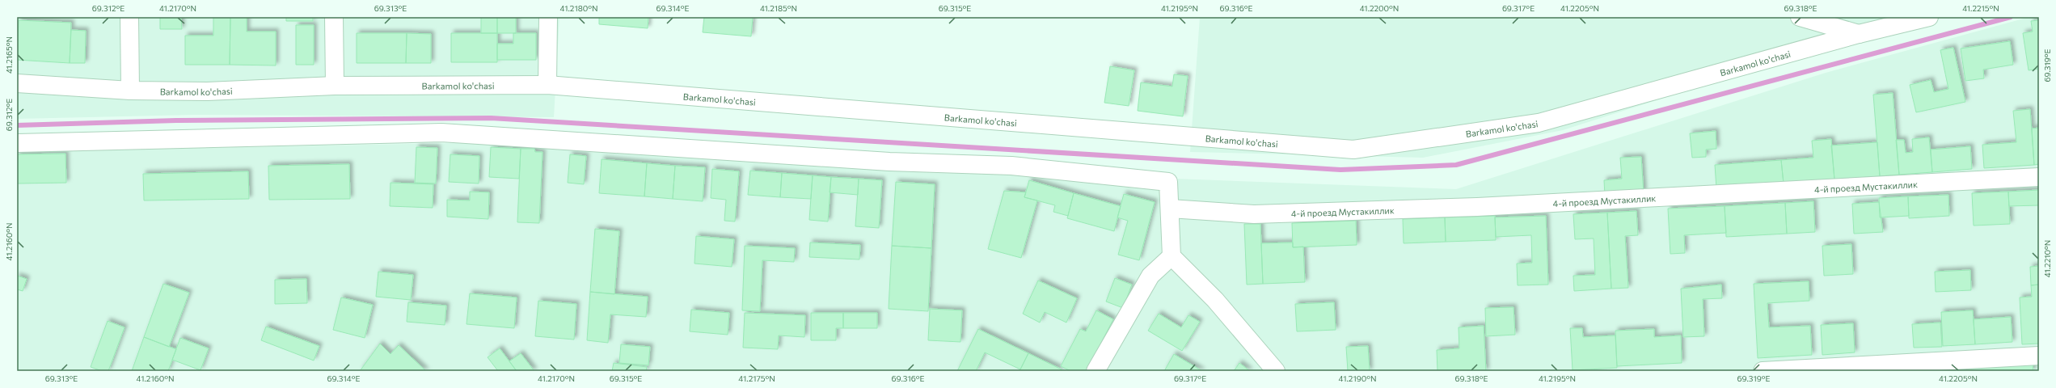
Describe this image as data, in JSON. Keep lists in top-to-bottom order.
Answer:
{
  "streets": {
    "street": ["Barkamol ko'chasi", "4-й проезд Мустакиллик"]
  },
  "coordinates": [
    "69.312°E",
    "41.2170°N",
    "69.313°E",
    "41.2180°N",
    "69.314°E",
    "41.2185°N",
    "69.315°E",
    "41.2195°N",
    "69.316°E",
    "41.2200°N",
    "69.317°E",
    "41.2205°N",
    "69.318°E",
    "41.2215°N",
    "41.2165°N",
    "69.319°E",
    "41.2160°N",
    "41.2210°N",
    "41.2175°N",
    "41.2190°N"
  ]
}
